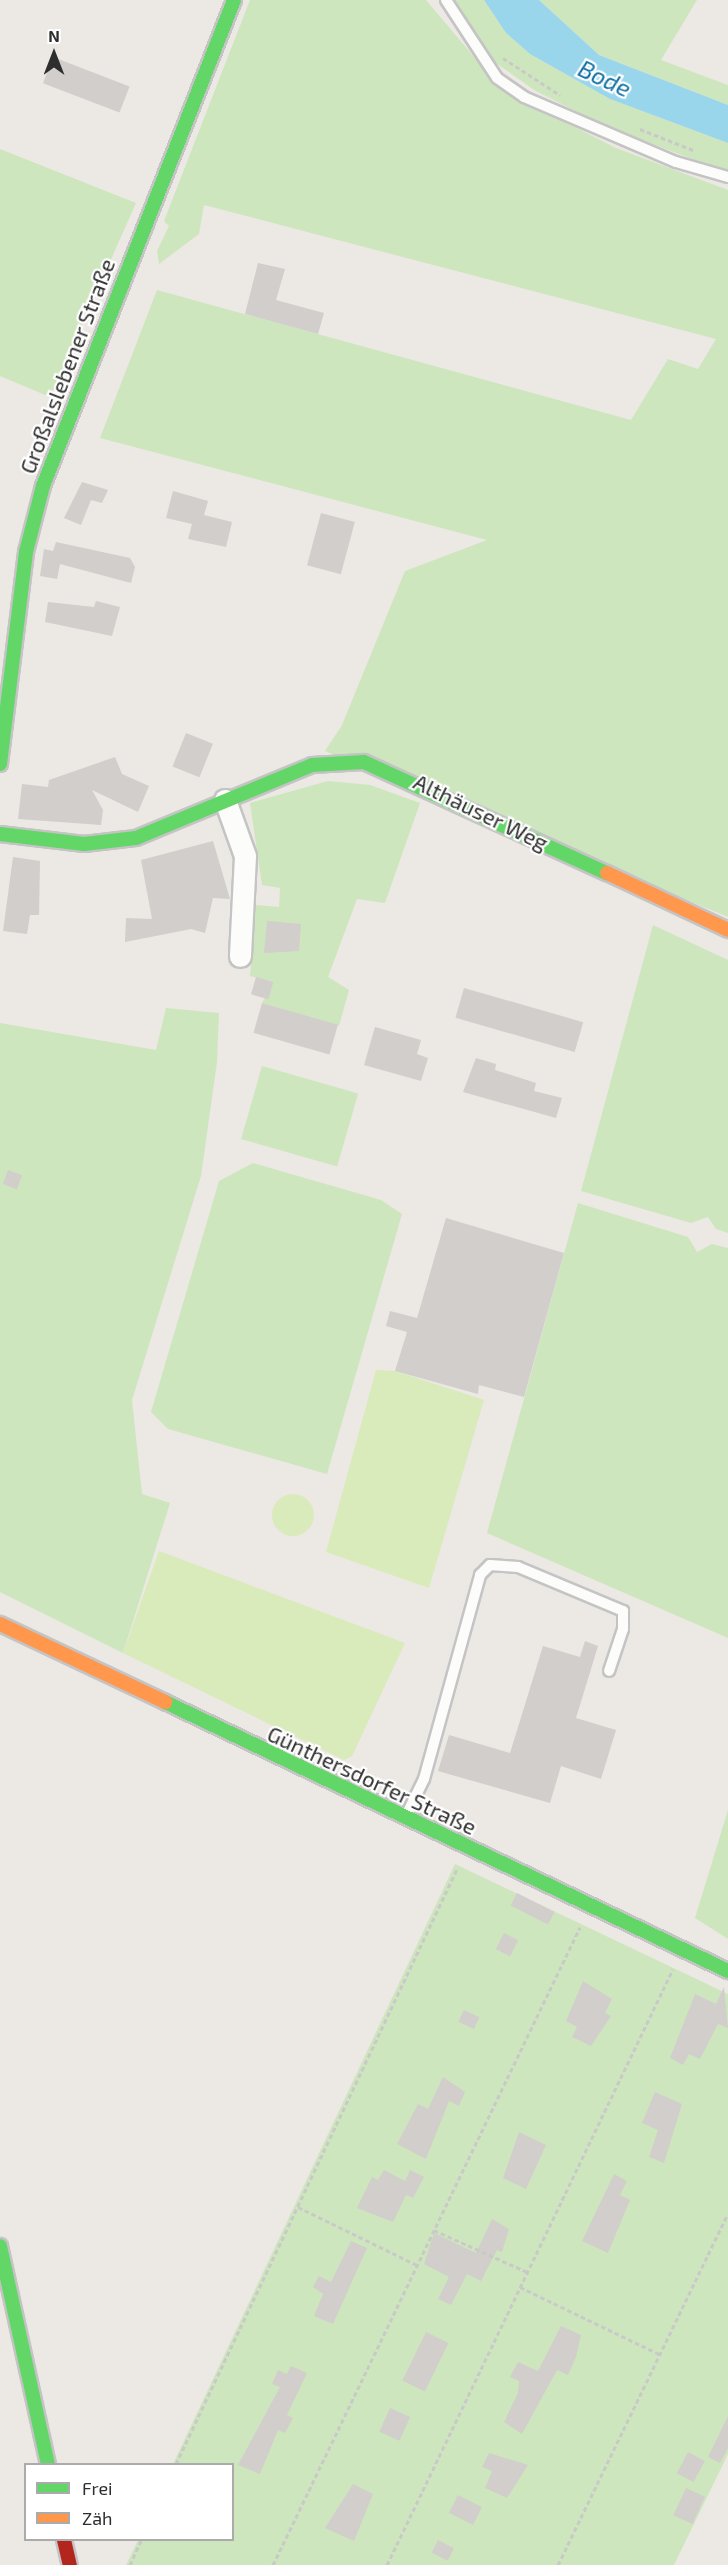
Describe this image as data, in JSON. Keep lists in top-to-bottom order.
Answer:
{
  "streets": {
    "street": ["Großalslebener Straße", "Althäuser Weg", "Günthersdorfer Straße"]
  },
  "water": ["Bode"],
  "legend": ["Frei", "Zäh"],
  "north": "top"
}
